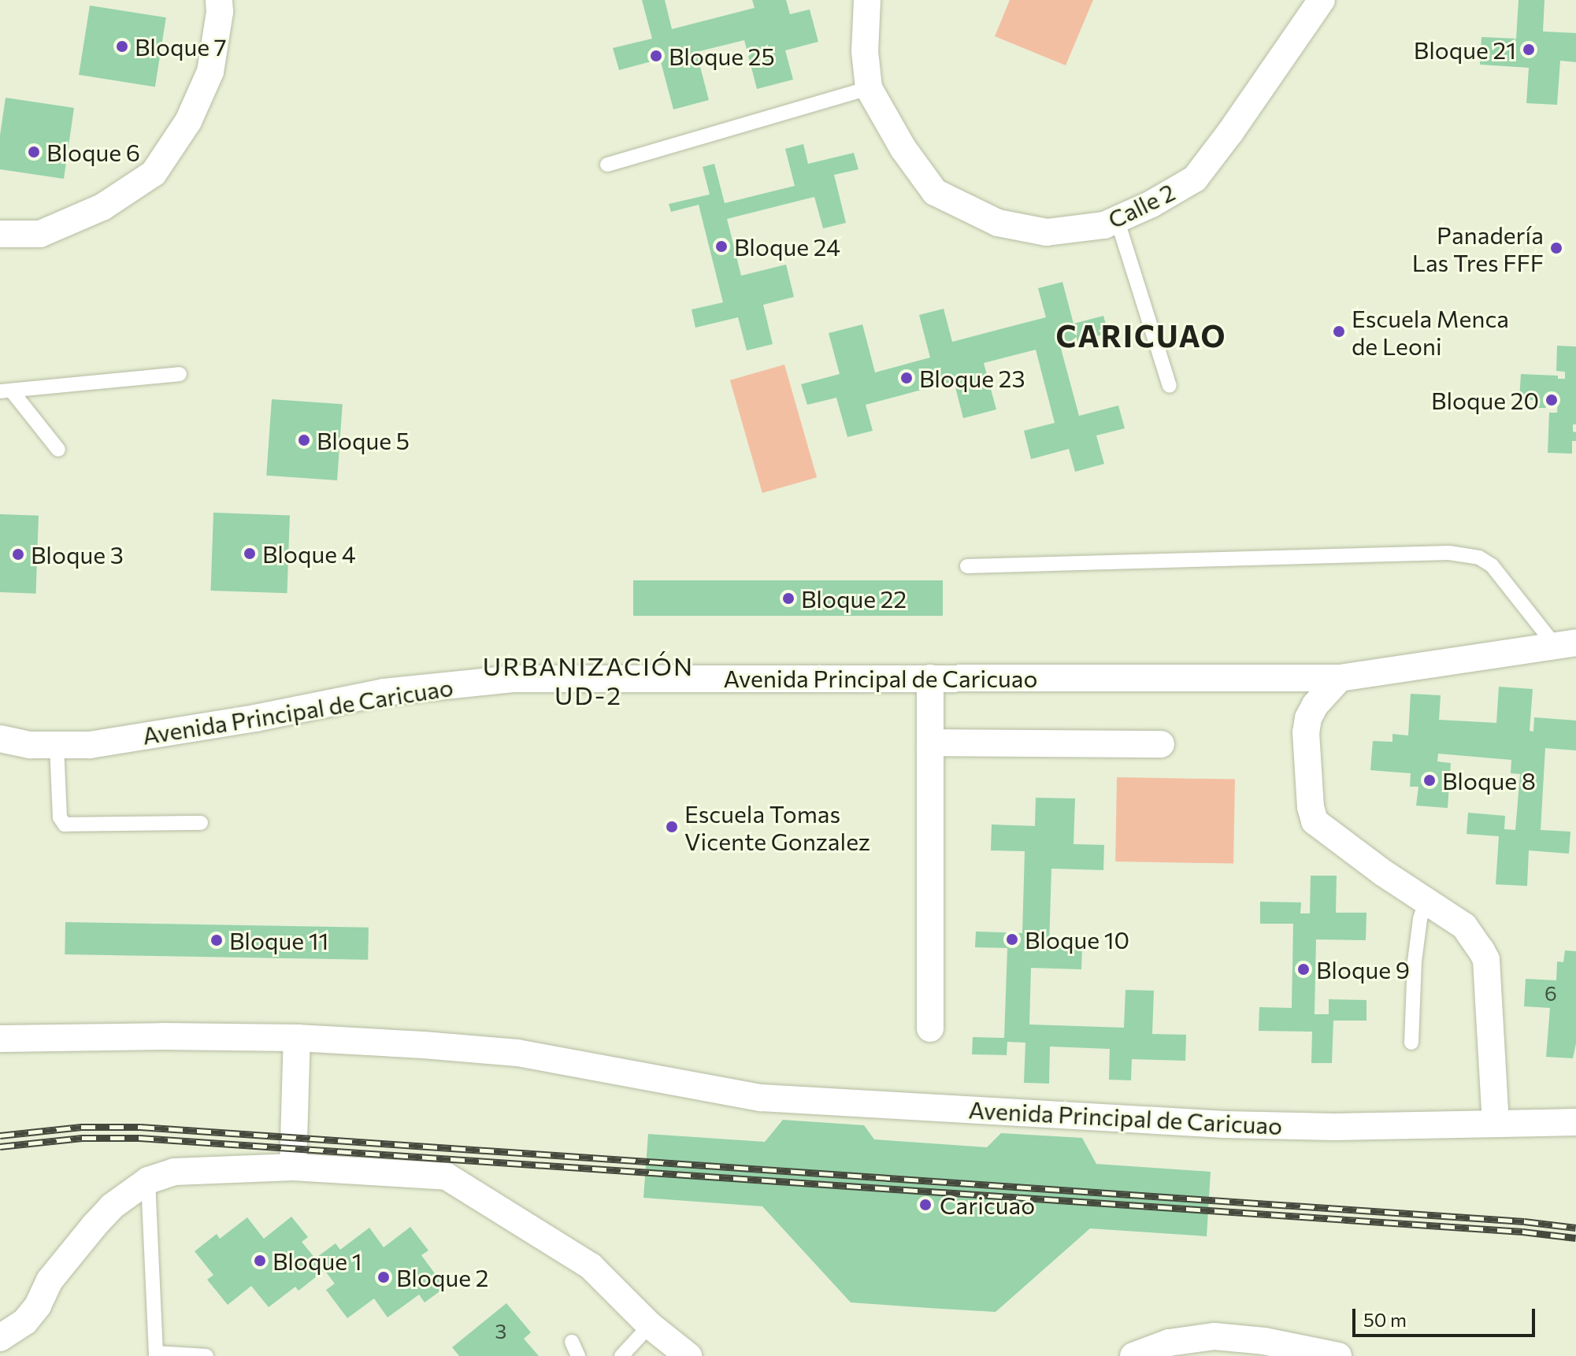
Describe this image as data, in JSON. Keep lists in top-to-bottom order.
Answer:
{
  "streets": {
    "street": ["Calle 2", "Avenida Principal de Caricuao"]
  },
  "districts": ["CARICUAO", "URBANIZACIÓN UD-2"],
  "places": [
    "Bloque 7",
    "Bloque 21",
    "Bloque 25",
    "Bloque 6",
    "Bloque 24",
    "Panadería Las Tres FFF",
    "Escuela Menca de Leoni",
    "Bloque 23",
    "Bloque 20",
    "Bloque 5",
    "Bloque 4",
    "Bloque 3",
    "Bloque 22",
    "Bloque 8",
    "Escuela Tomas Vicente Gonzalez",
    "Bloque 10",
    "Bloque 11",
    "Bloque 9",
    "Caricuao",
    "Bloque 1",
    "Bloque 2"
  ],
  "house_numbers": ["6", "3"],
  "scale_bar": "50 m"
}
